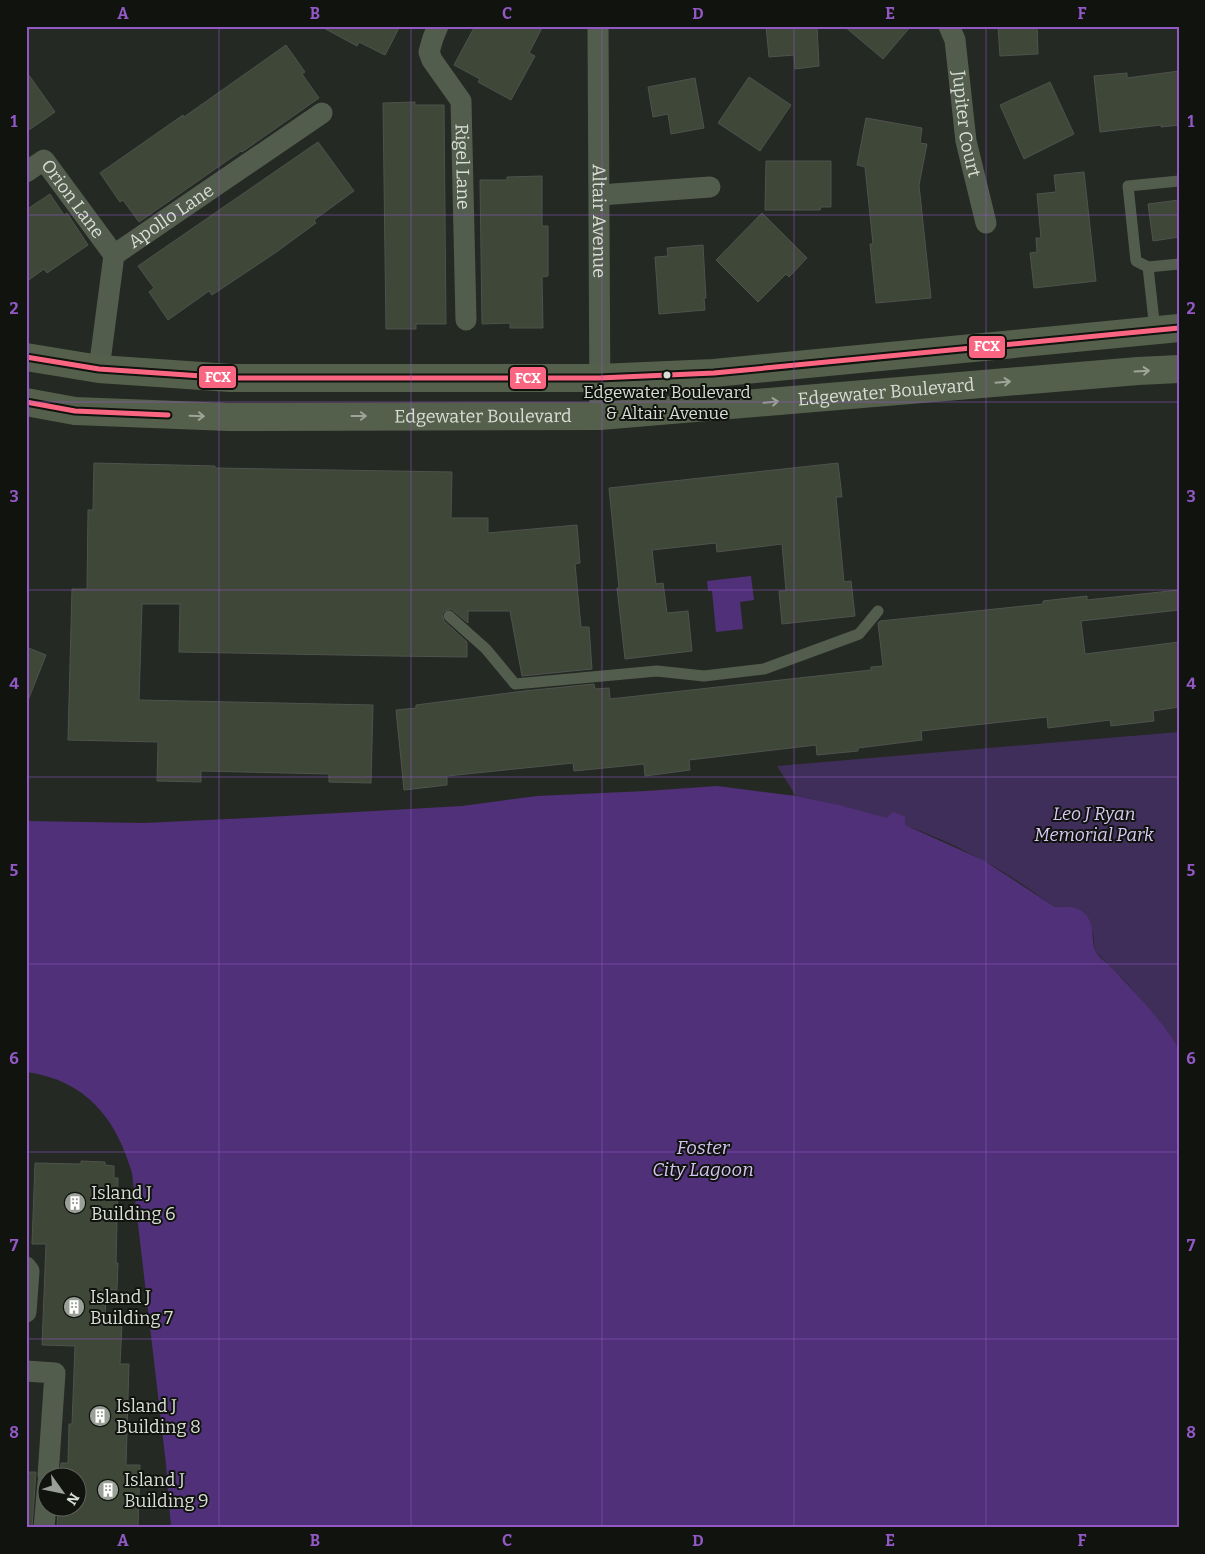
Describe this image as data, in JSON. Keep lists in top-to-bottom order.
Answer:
{
  "streets": {
    "main road": ["Edgewater Boulevard"],
    "street": [
      "Jupiter Court",
      "Rigel Lane",
      "Orion Lane",
      "Apollo Lane",
      "Altair Avenue"
    ]
  },
  "crossings": [
    ["Orion Lane", "Apollo Lane"],
    ["Apollo Lane", "Edgewater Boulevard"],
    ["Altair Avenue", "Edgewater Boulevard"]
  ],
  "water": ["Foster City Lagoon"],
  "parks": ["Leo J Ryan Memorial Park"],
  "places": {
    "other": ["Edgewater Boulevard & Altair Avenue"],
    "building": [
      "Island J Building 6",
      "Island J Building 7",
      "Island J Building 8",
      "Island J Building 9"
    ]
  },
  "lines": ["transit line FCX"],
  "north": "bottom right",
  "grid": {
    "columns": [
      "A",
      "B",
      "C",
      "D",
      "E",
      "F"
    ],
    "rows": [
      "1",
      "2",
      "3",
      "4",
      "5",
      "6",
      "7",
      "8"
    ]
  }
}
